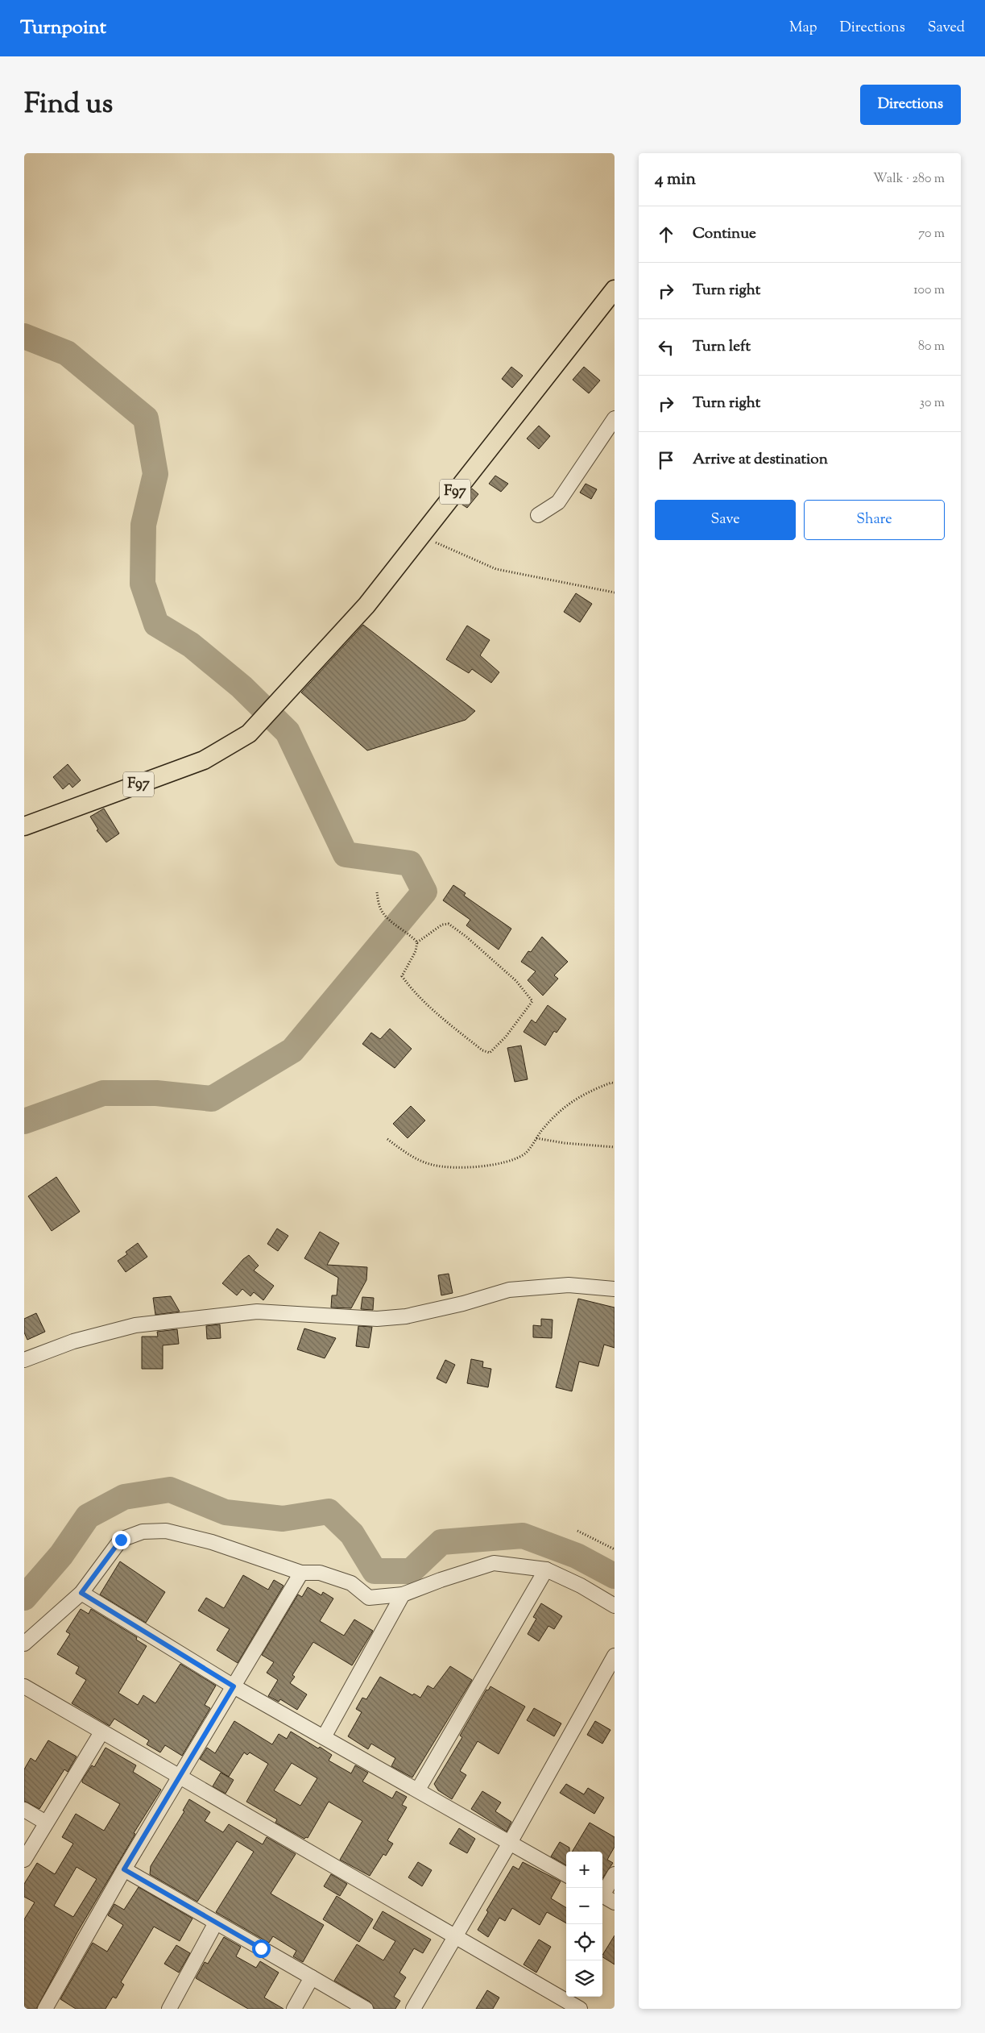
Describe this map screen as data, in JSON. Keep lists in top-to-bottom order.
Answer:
{
  "streets": {
    "main road": ["F97"]
  },
  "page": {
    "header": "Turnpoint",
    "nav": ["Map", "Directions", "Saved"],
    "title": "Find us",
    "buttons": [
      "Directions",
      ["Save", "Share"]
    ],
    "heading": ["4 min", "Walk · 280 m"],
    "list": [
      ["Continue", "70 m"],
      ["Turn right", "100 m"],
      ["Turn left", "80 m"],
      ["Turn right", "30 m"],
      "Arrive at destination"
    ],
    "map_buttons": ["+", "−"]
  }
}
